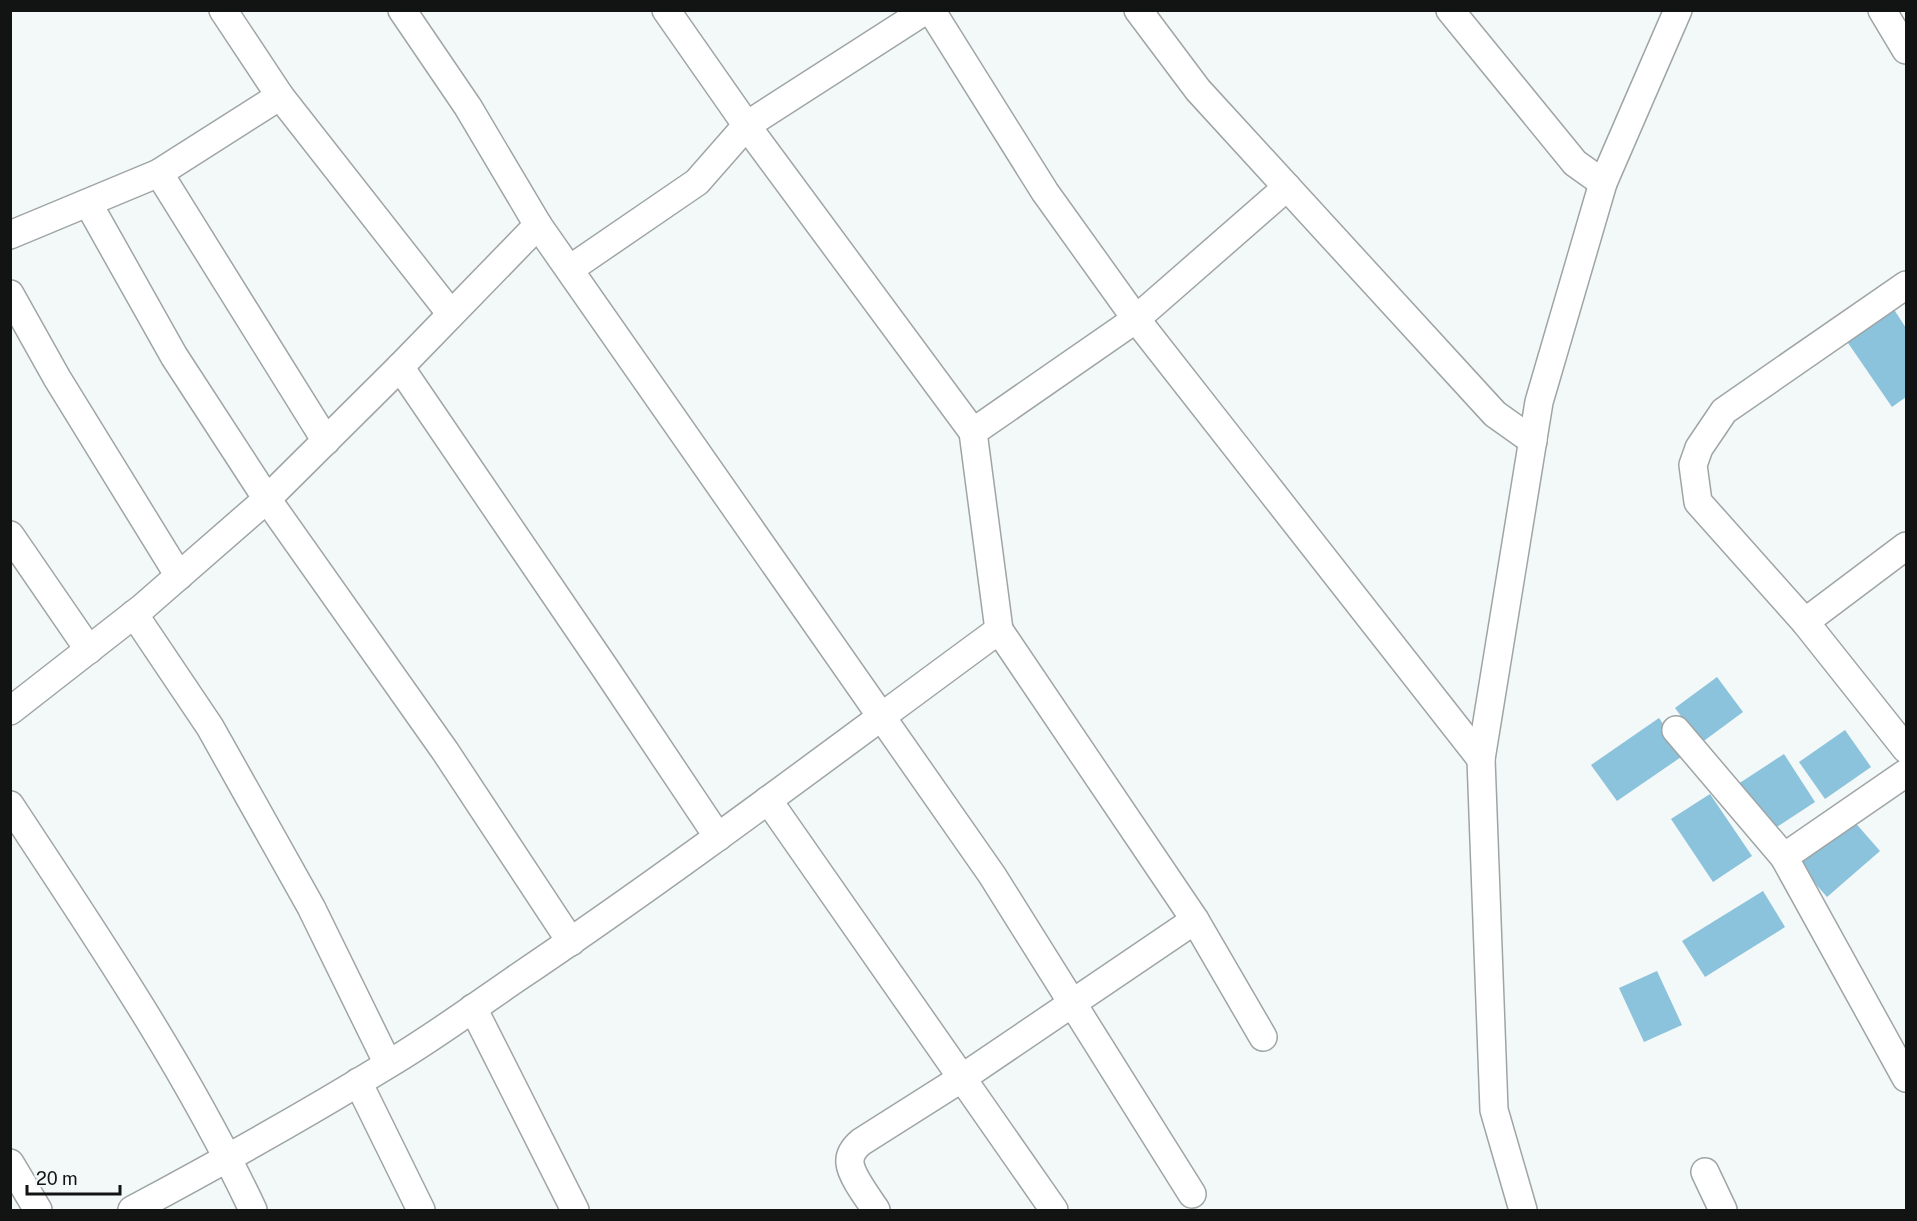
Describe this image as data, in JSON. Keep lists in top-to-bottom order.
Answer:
{
  "scale_bar": "20 m"
}
